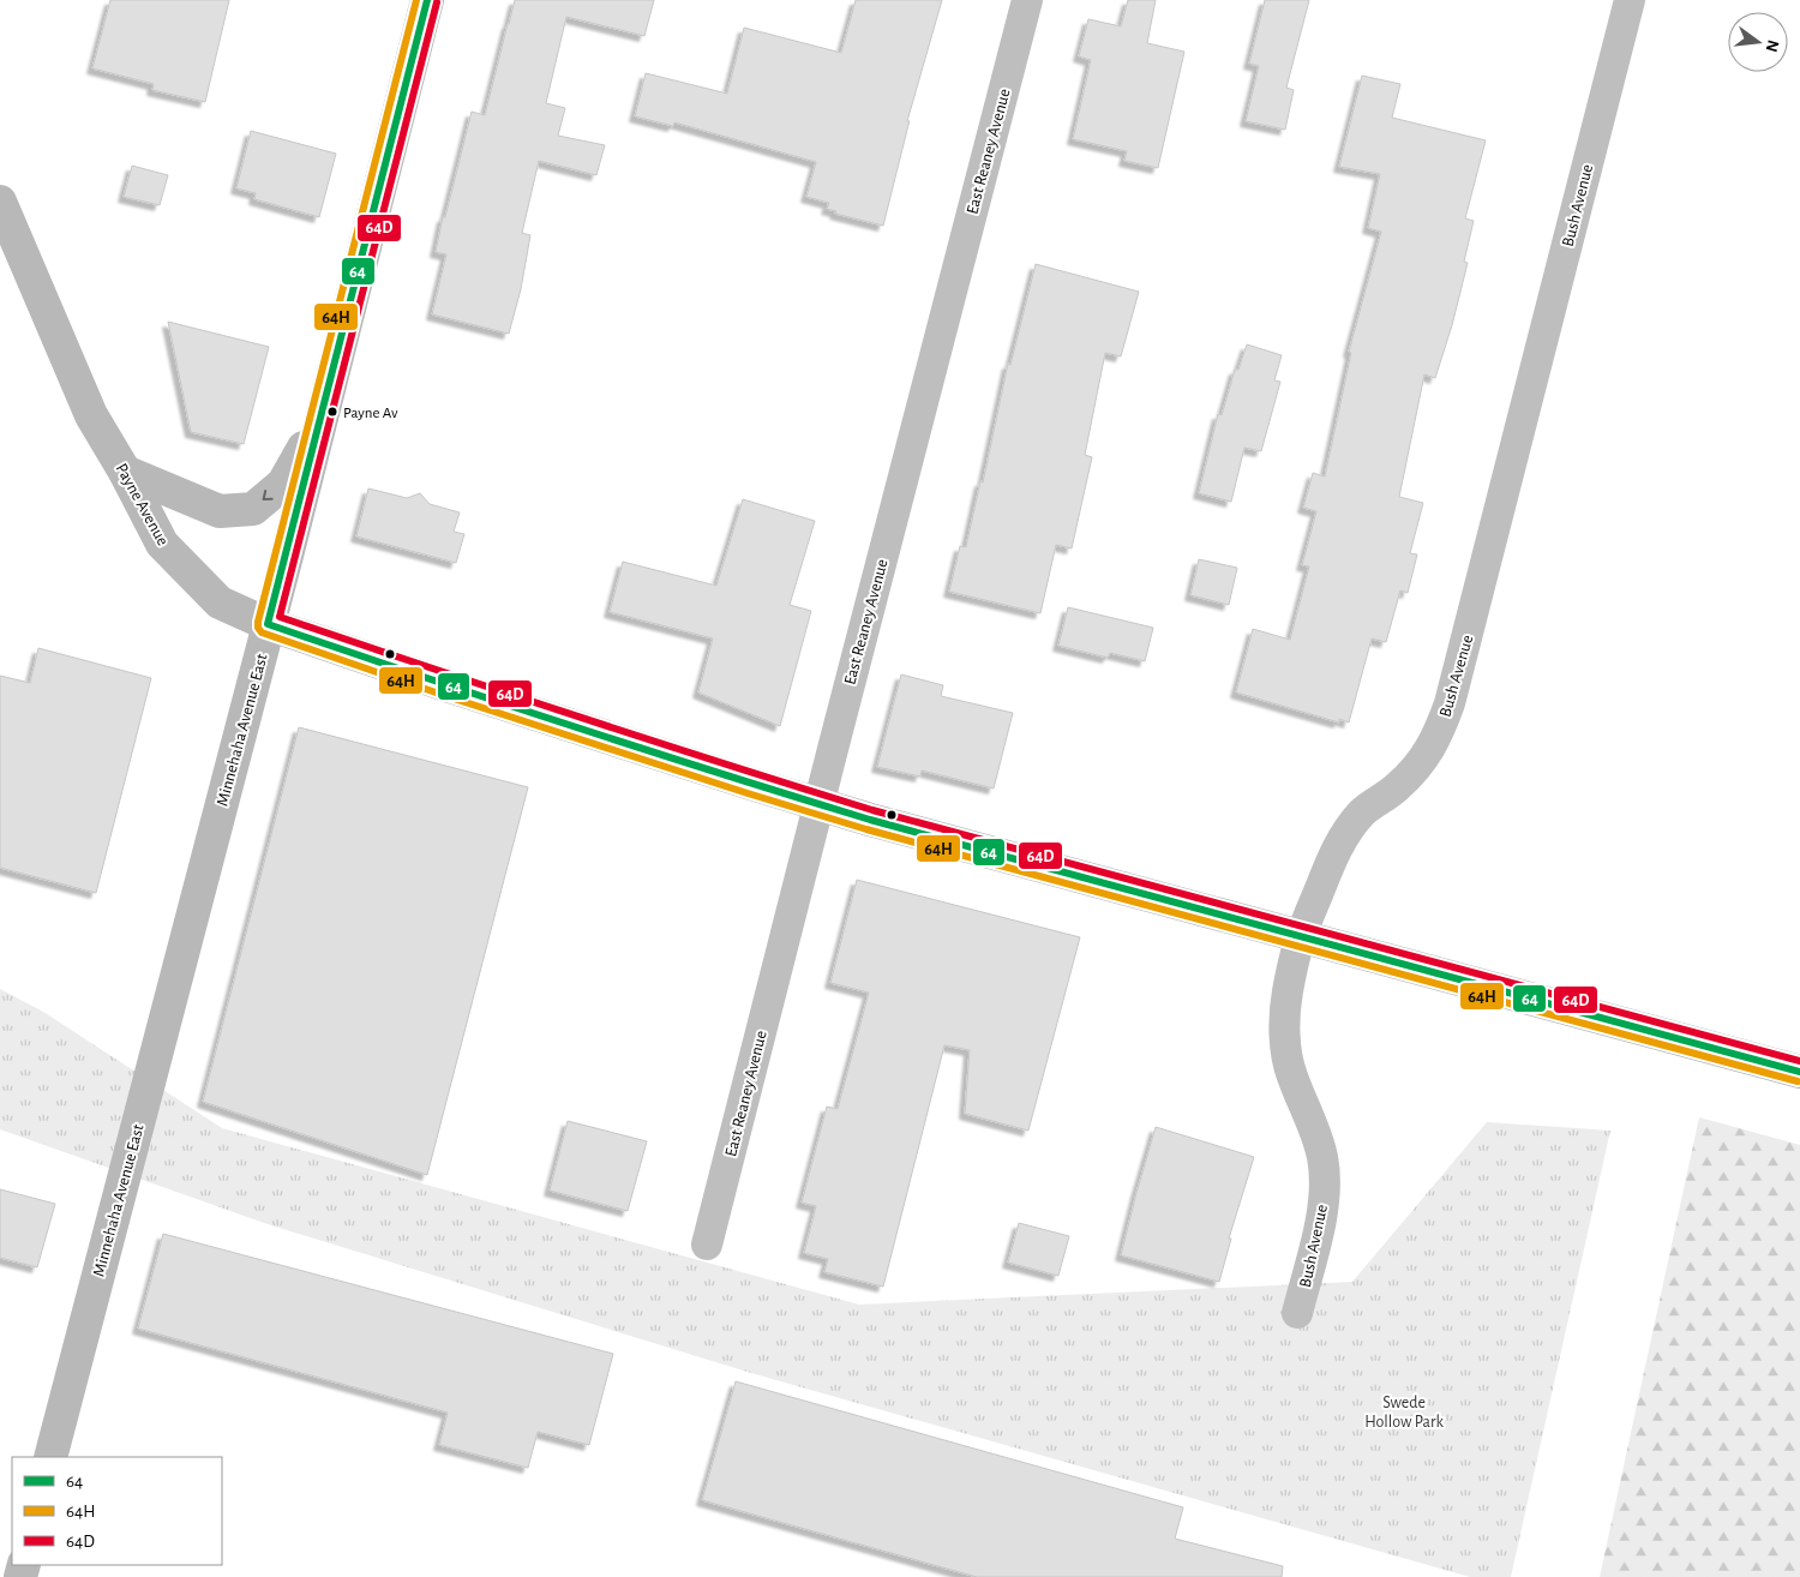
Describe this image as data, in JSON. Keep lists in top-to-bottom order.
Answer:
{
  "streets": {
    "street": [
      "East Reaney Avenue",
      "Bush Avenue",
      "Payne Avenue",
      "Minnehaha Avenue East"
    ]
  },
  "crossings": [
    ["East Reaney Avenue", "Payne Avenue"],
    ["Bush Avenue", "Payne Avenue"],
    ["Payne Avenue", "Minnehaha Avenue East"]
  ],
  "parks": ["Swede Hollow Park"],
  "places": ["Payne Av"],
  "lines": ["transit line 64", "transit line 64H", "transit line 64D"],
  "legend": ["64", "64H", "64D"],
  "north": "right"
}
